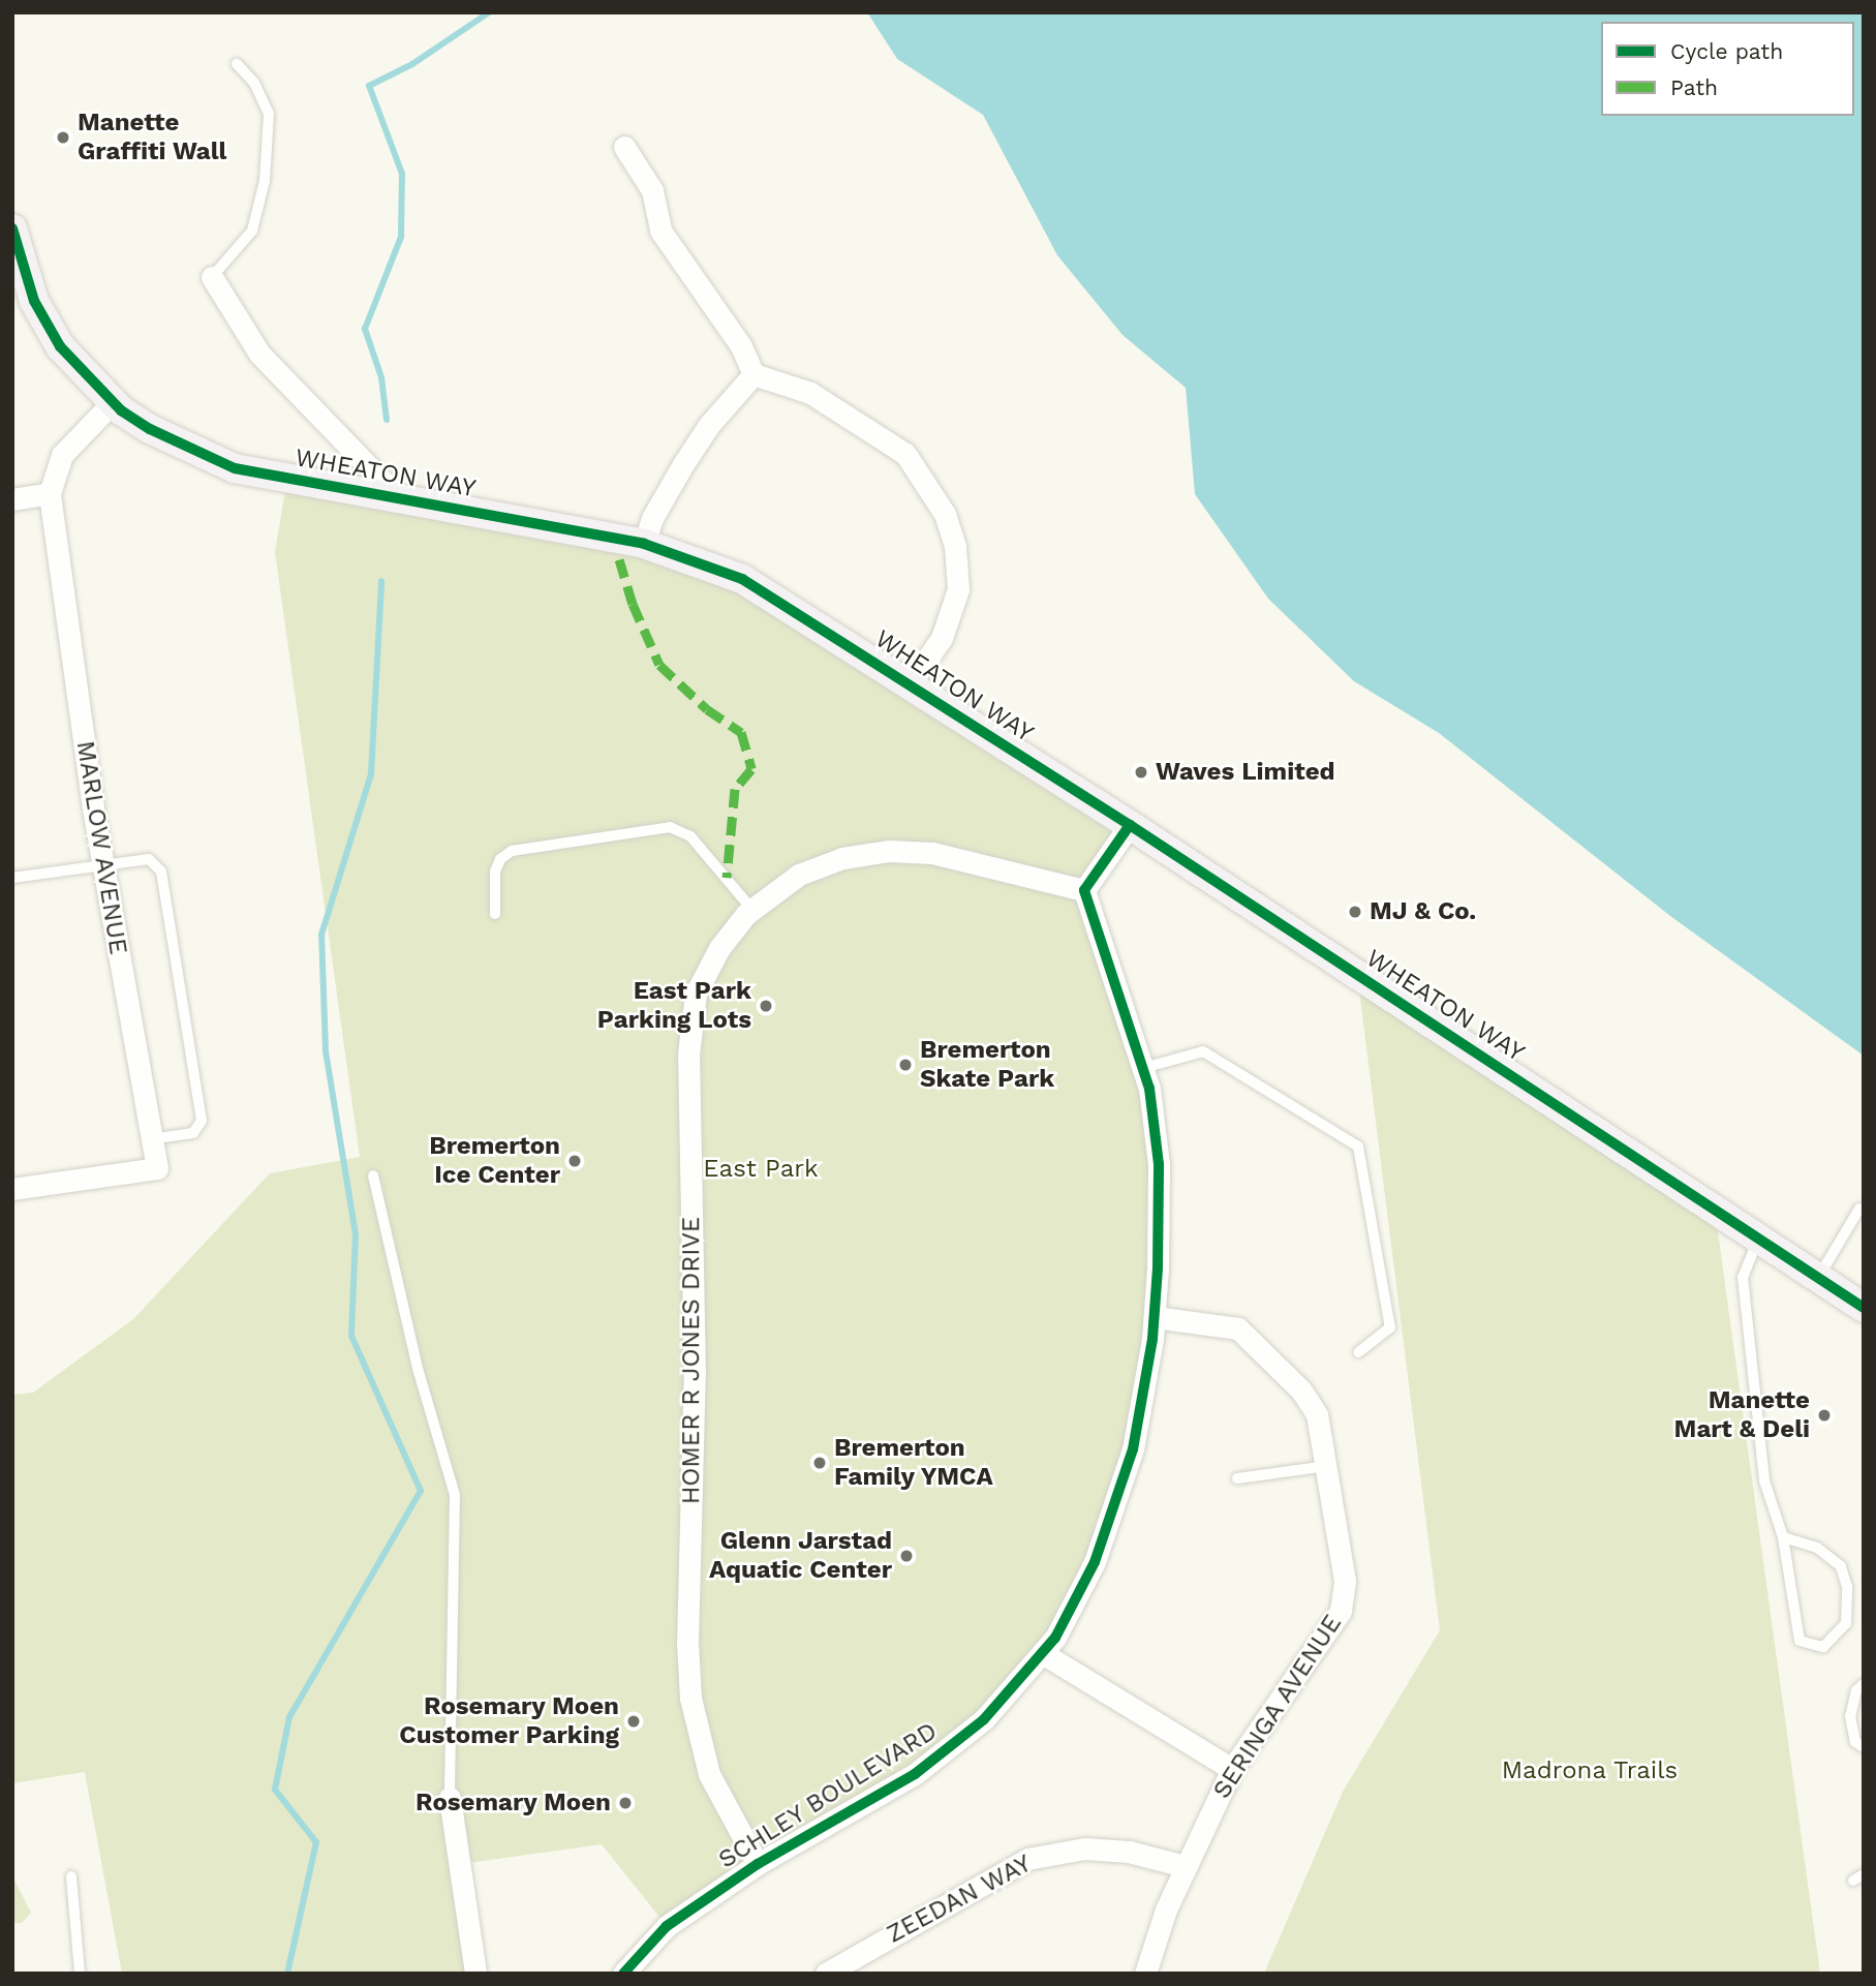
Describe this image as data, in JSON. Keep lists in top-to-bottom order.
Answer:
{
  "streets": {
    "main road": ["WHEATON WAY"],
    "street": [
      "MARLOW AVENUE",
      "HOMER R JONES DRIVE",
      "SERINGA AVENUE",
      "SCHLEY BOULEVARD",
      "ZEEDAN WAY"
    ]
  },
  "crossings": [
    ["WHEATON WAY", "MARLOW AVENUE"],
    ["HOMER R JONES DRIVE", "SCHLEY BOULEVARD"],
    ["SERINGA AVENUE", "SCHLEY BOULEVARD"],
    ["SERINGA AVENUE", "ZEEDAN WAY"]
  ],
  "parks": ["East Park", "Madrona Trails"],
  "places": [
    "Manette Graffiti Wall",
    "Waves Limited",
    "MJ & Co.",
    "East Park Parking Lots",
    "Bremerton Skate Park",
    "Bremerton Ice Center",
    "Manette Mart & Deli",
    "Bremerton Family YMCA",
    "Glenn Jarstad Aquatic Center",
    "Rosemary Moen Customer Parking",
    "Rosemary Moen"
  ],
  "legend": ["Cycle path", "Path"]
}
